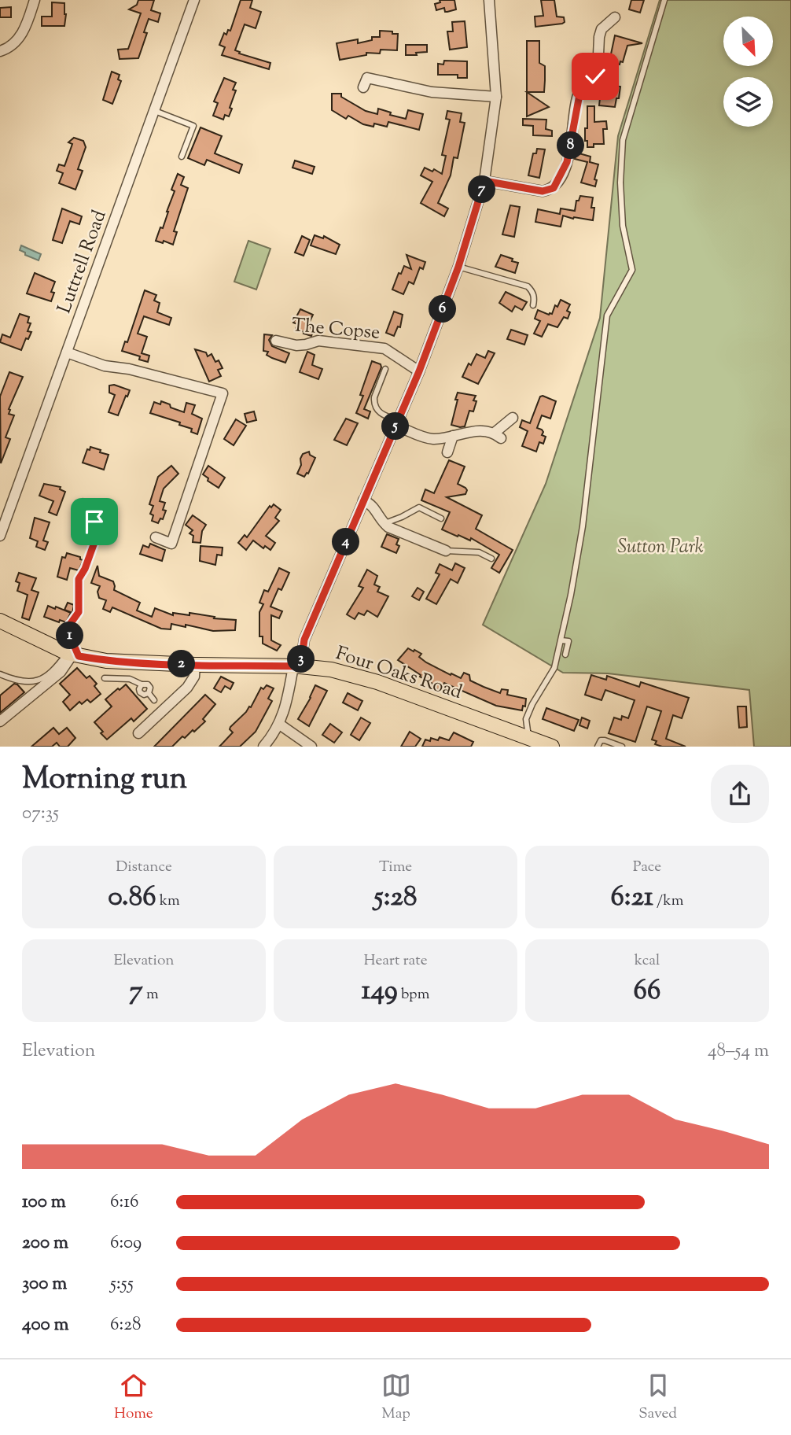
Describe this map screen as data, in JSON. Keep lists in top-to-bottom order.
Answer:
{
  "streets": {
    "main road": ["Four Oaks Road"],
    "street": ["Luttrell Road", "The Copse"]
  },
  "parks": ["Sutton Park"],
  "north": "bottom right",
  "page": {
    "pins": [
      "8",
      "7",
      "6",
      "5",
      "4",
      "1",
      "3",
      "2"
    ],
    "heading": ["Morning run", "07:35"],
    "stats": [
      ["Distance", "0.86 km"],
      ["Time", "5:28"],
      ["Pace", "6:21 /km"],
      ["Elevation", "7 m"],
      ["Heart rate", "149 bpm"],
      ["kcal", "66"]
    ],
    "chart": ["Elevation", "48–54 m"],
    "list": [
      {
        "name": "100 m",
        "note": "6:16"
      },
      {
        "name": "200 m",
        "note": "6:09"
      },
      {
        "name": "300 m",
        "note": "5:55"
      },
      {
        "name": "400 m",
        "note": "6:28"
      }
    ],
    "tabs": ["Home", "Map", "Saved"]
  }
}
